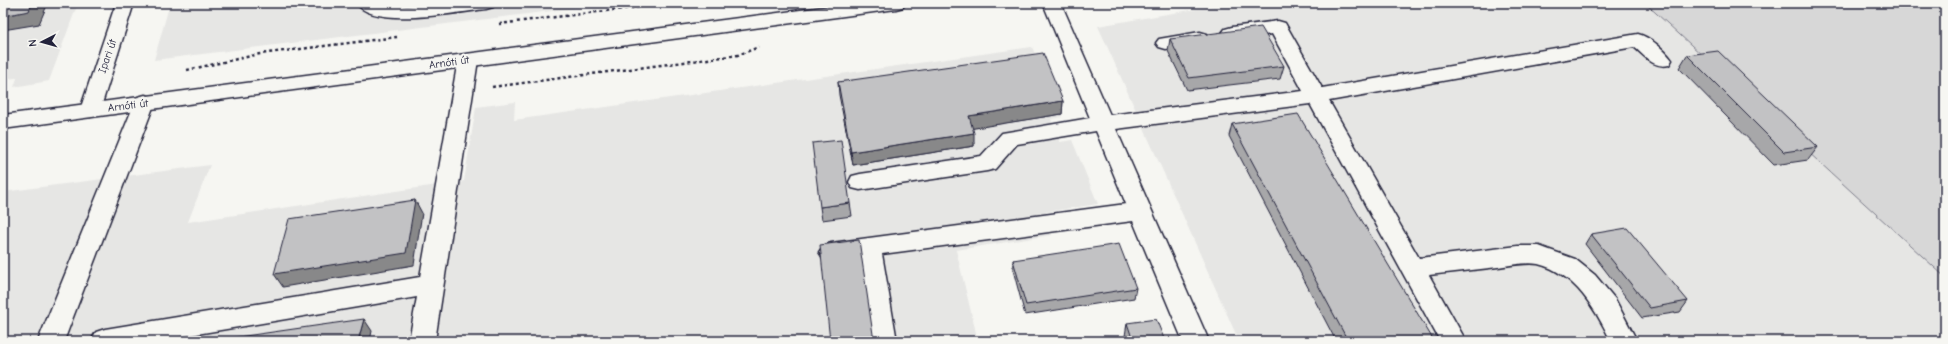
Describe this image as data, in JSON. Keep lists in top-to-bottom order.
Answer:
{
  "streets": {
    "main road": ["Ipari út", "Arnóti út"]
  },
  "crossings": [
    ["Ipari út", "Arnóti út"]
  ],
  "north": "left"
}
